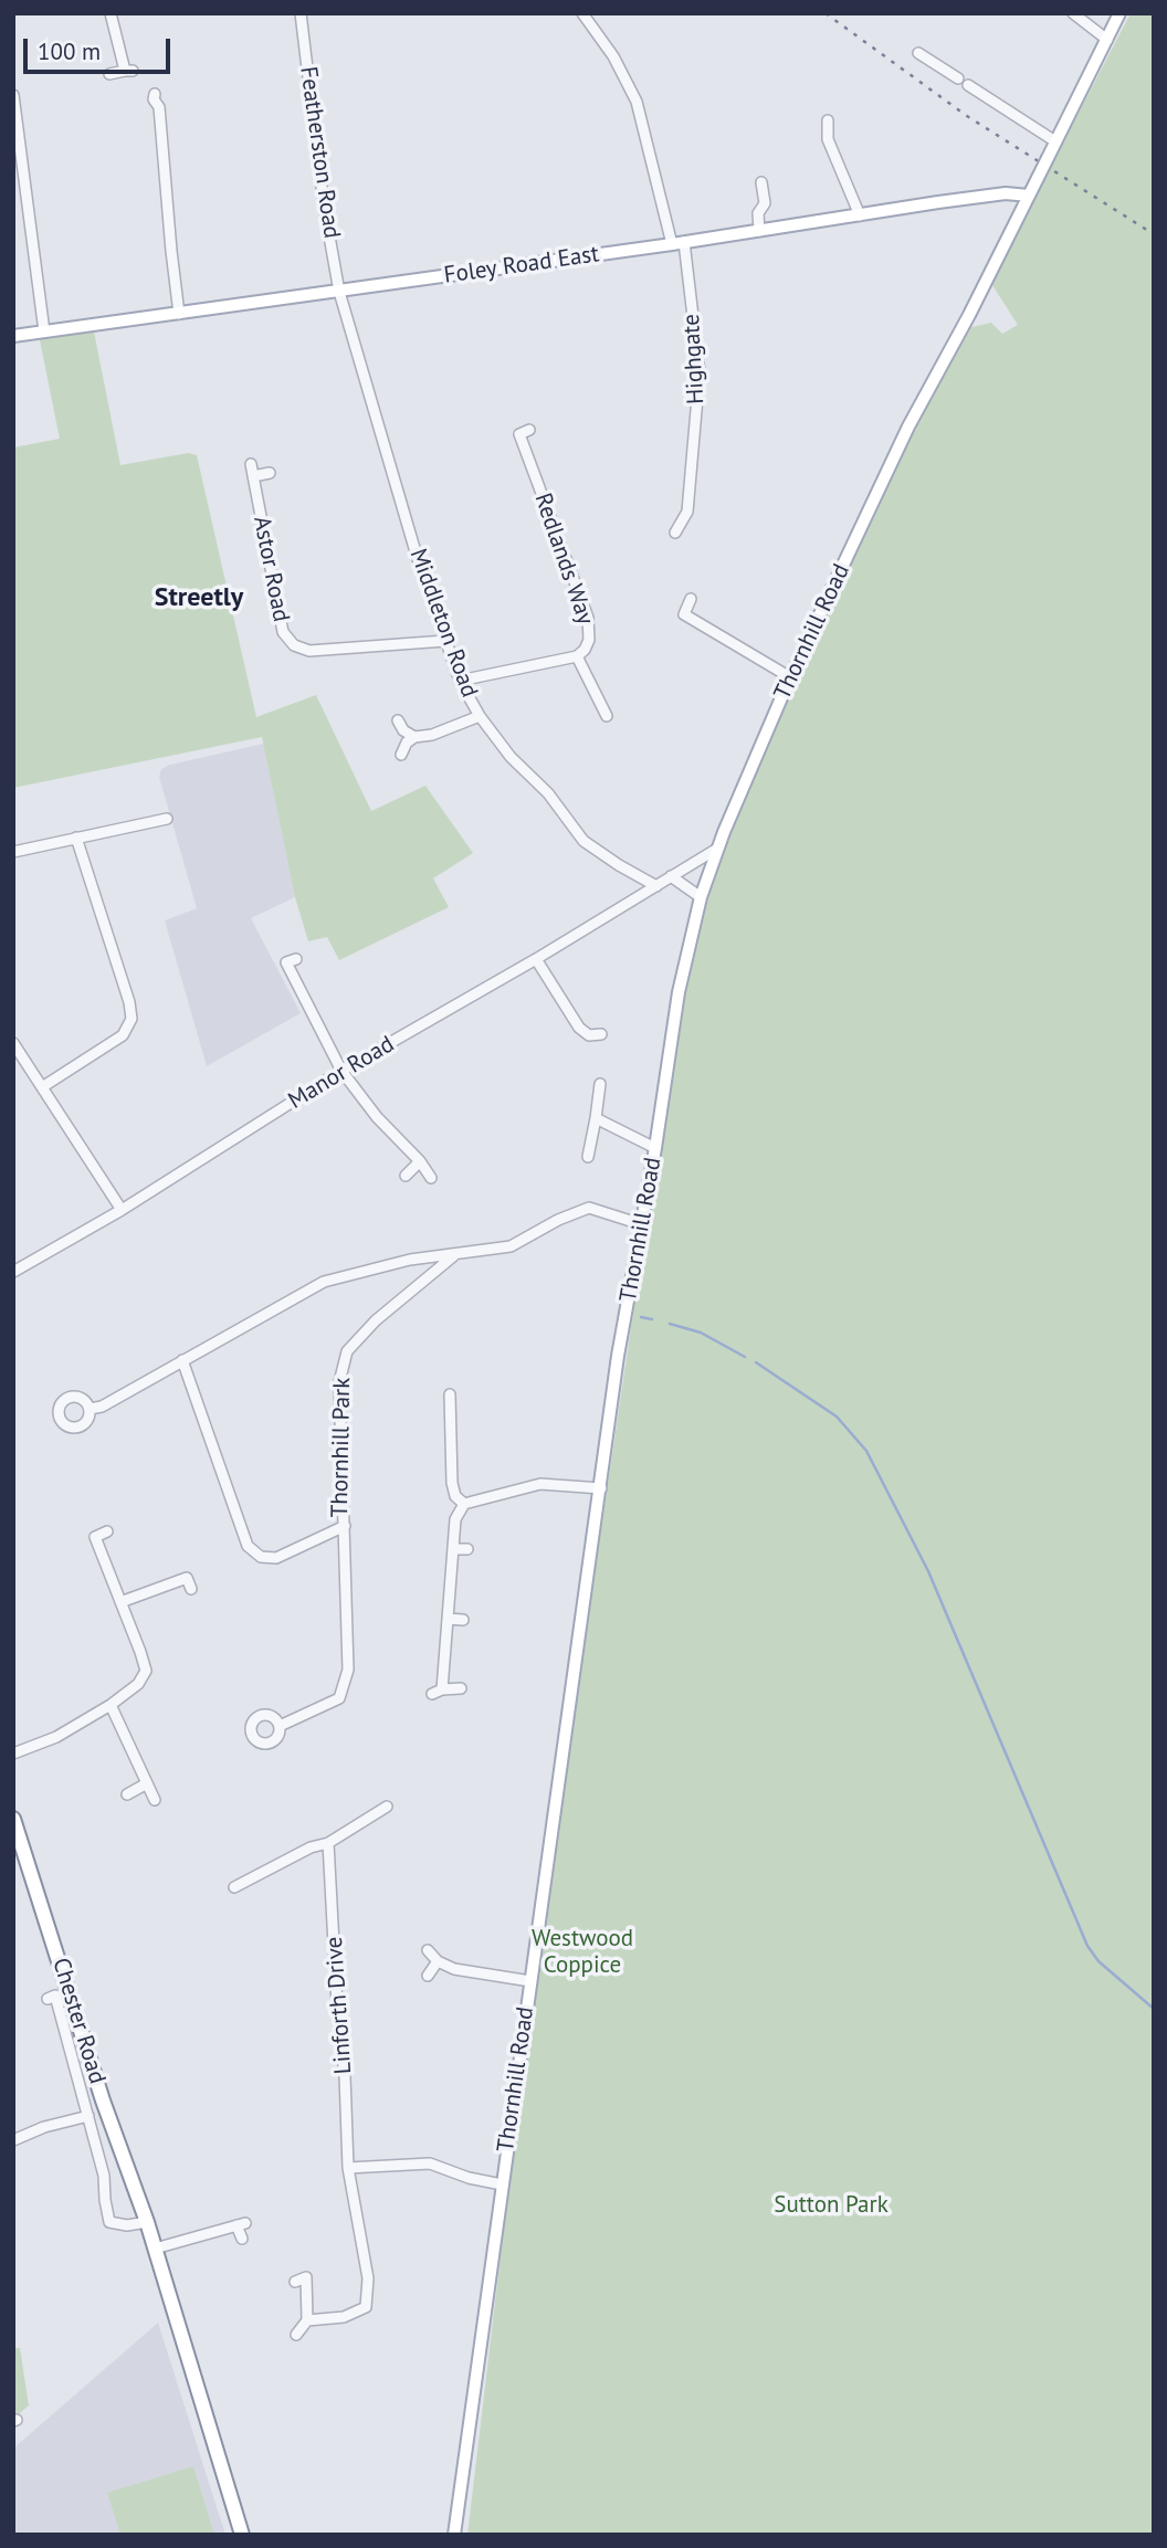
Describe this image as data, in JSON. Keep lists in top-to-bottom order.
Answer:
{
  "streets": {
    "highway": ["Chester Road"],
    "main road": ["Foley Road East", "Thornhill Road"],
    "street": [
      "Featherston Road",
      "Highgate",
      "Redlands Way",
      "Astor Road",
      "Middleton Road",
      "Manor Road",
      "Thornhill Park",
      "Linforth Drive"
    ]
  },
  "crossings": [
    ["Featherston Road", "Foley Road East"],
    ["Featherston Road", "Middleton Road"],
    ["Foley Road East", "Highgate"],
    ["Foley Road East", "Middleton Road"],
    ["Foley Road East", "Thornhill Road"],
    ["Redlands Way", "Middleton Road"],
    ["Astor Road", "Middleton Road"],
    ["Middleton Road", "Manor Road"],
    ["Thornhill Road", "Manor Road"]
  ],
  "districts": ["Streetly"],
  "parks": ["Westwood Coppice", "Sutton Park"],
  "scale_bar": "100 m"
}
